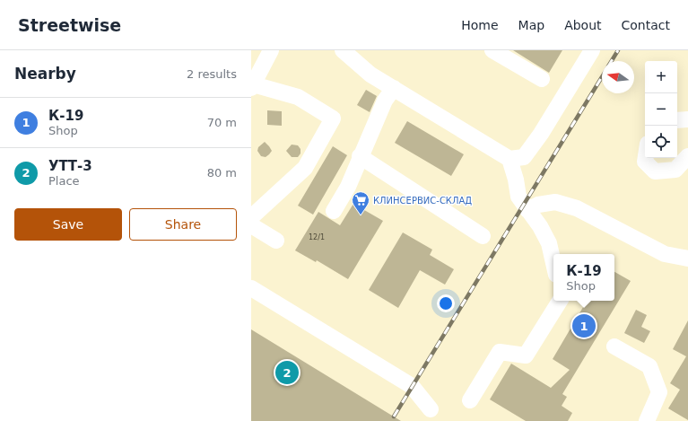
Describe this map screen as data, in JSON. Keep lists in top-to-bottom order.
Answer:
{
  "places": {
    "supermarket": ["КЛИНСЕРВИС-СКЛАД"]
  },
  "house_numbers": ["12/1"],
  "north": "left",
  "page": {
    "header": "Streetwise",
    "nav": [
      "Home",
      "Map",
      "About",
      "Contact"
    ],
    "heading": ["Nearby", "2 results"],
    "map_buttons": ["+", "−"],
    "list": [
      {
        "mark": "1",
        "name": "К-19",
        "note": "Shop",
        "value": "70 m"
      },
      {
        "mark": "2",
        "name": "УТТ-3",
        "note": "Place",
        "value": "80 m"
      }
    ],
    "buttons": ["Save", "Share"],
    "popup": ["К-19", "Shop"],
    "pins": ["1", "2"]
  }
}
